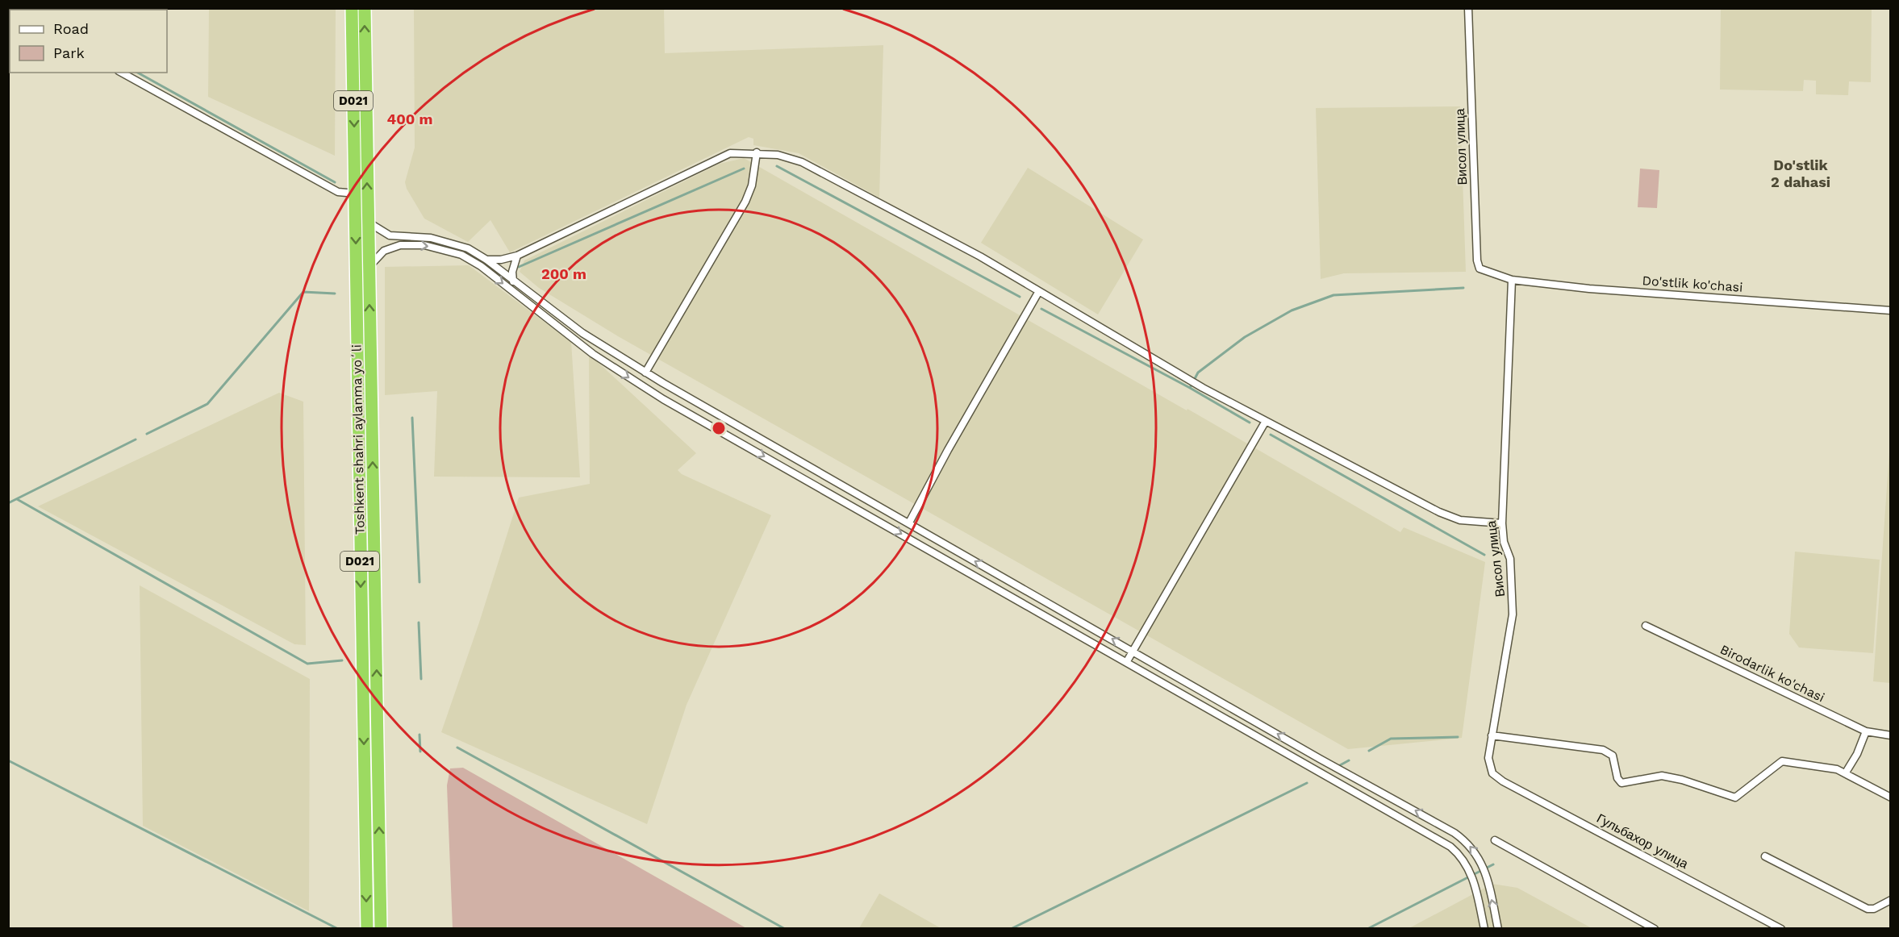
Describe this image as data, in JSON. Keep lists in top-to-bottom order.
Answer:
{
  "streets": {
    "highway": ["D021", "Toshkent shahri aylanma yoʻli"],
    "street": [
      "Висол улица",
      "Do'stlik ko'chasi",
      "Birodarlik ko'chasi",
      "Гульбахор улица"
    ]
  },
  "crossings": [
    ["Висол улица", "Do'stlik ko'chasi"],
    ["Висол улица", "Гульбахор улица"]
  ],
  "districts": ["Do'stlik 2 dahasi"],
  "legend": ["Road", "Park"],
  "rings": ["400 m", "200 m"]
}
